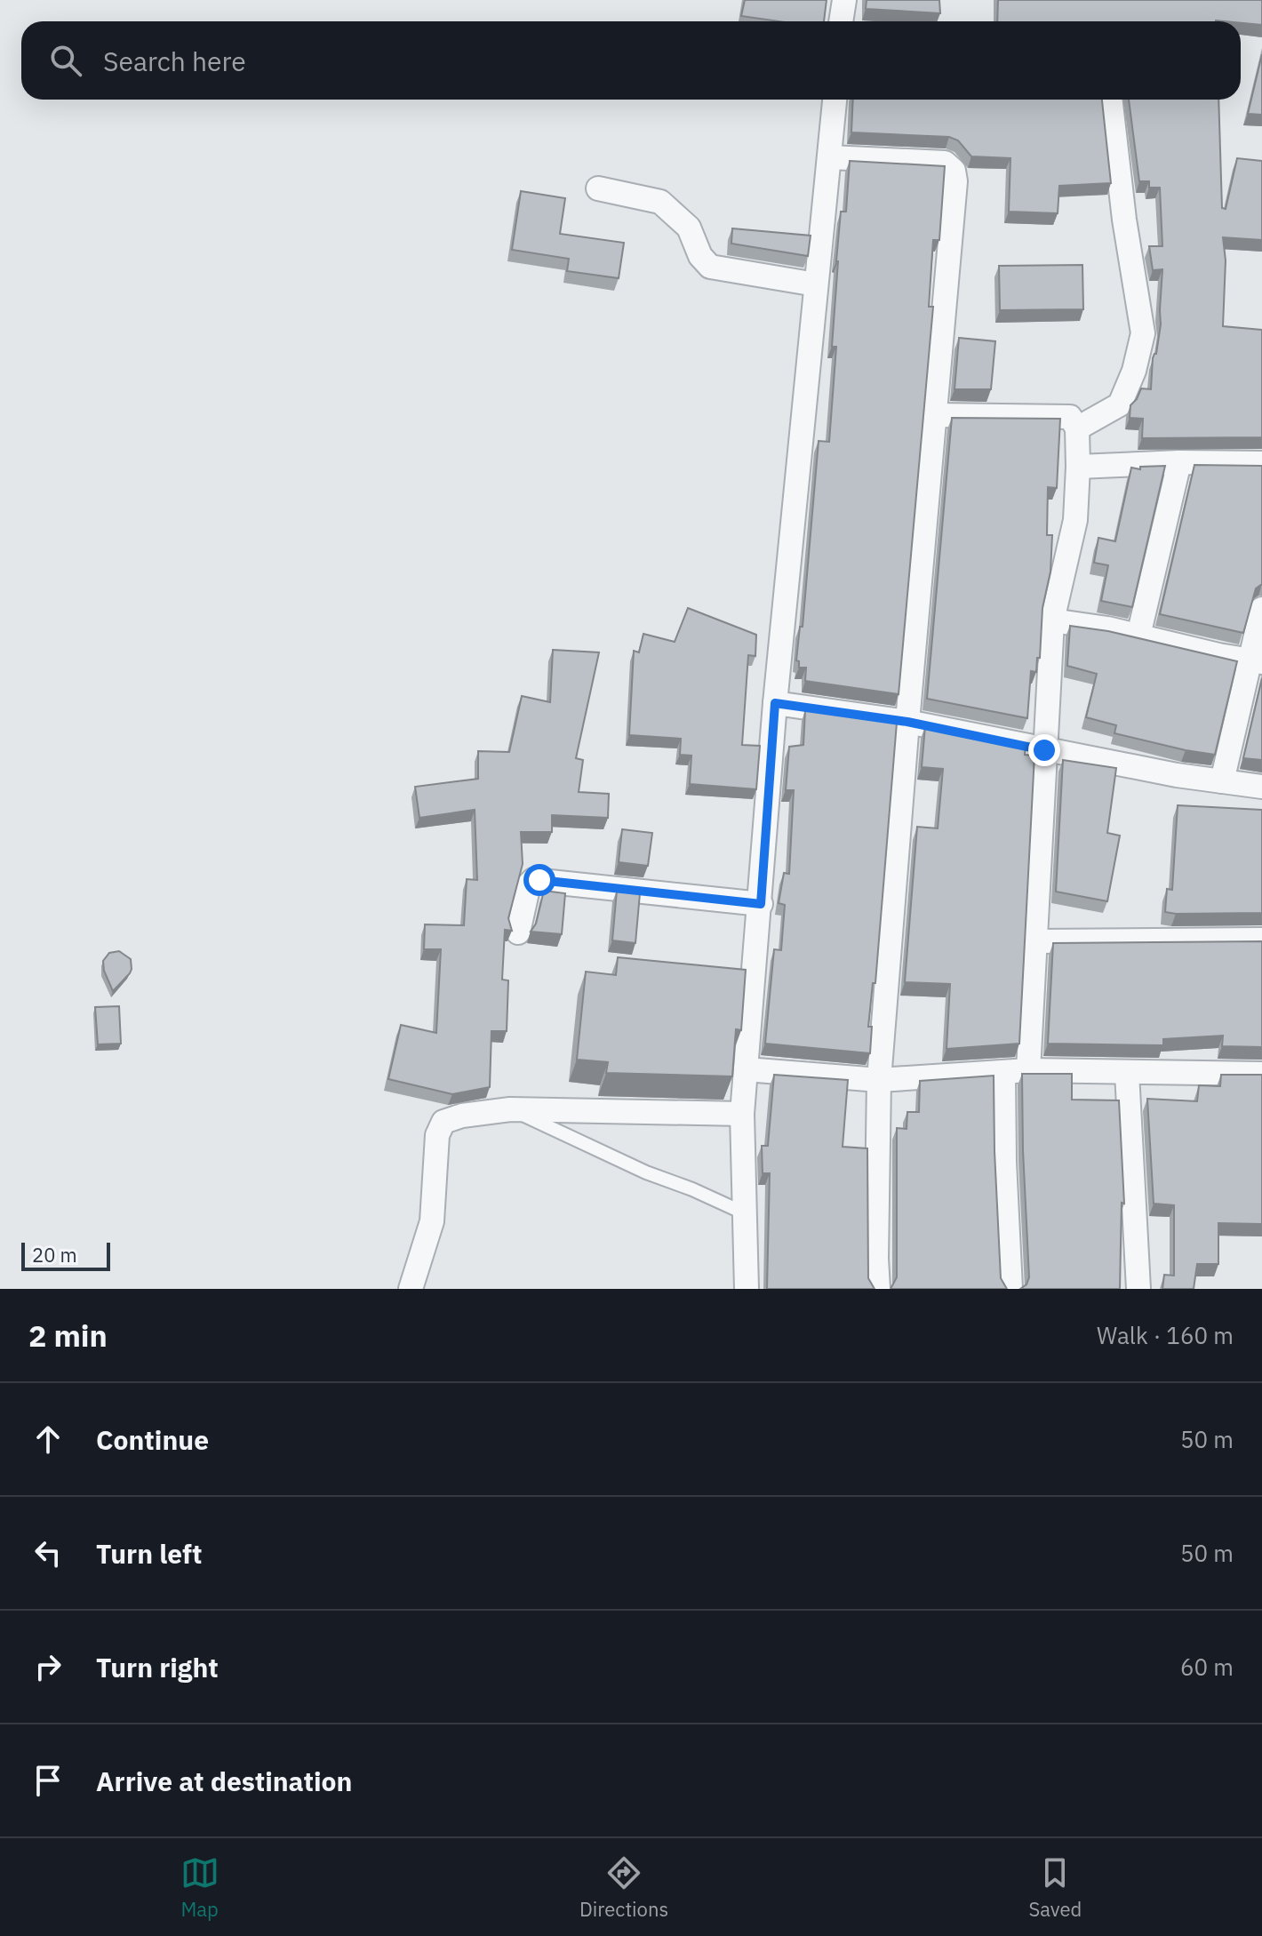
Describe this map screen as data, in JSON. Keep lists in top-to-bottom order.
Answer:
{
  "scale_bar": "20 m",
  "page": {
    "search": "Search here",
    "scale": "20 m",
    "heading": ["2 min", "Walk · 160 m"],
    "list": [
      ["Continue", "50 m"],
      ["Turn left", "50 m"],
      ["Turn right", "60 m"],
      "Arrive at destination"
    ],
    "nav": ["Map", "Directions", "Saved"]
  }
}
